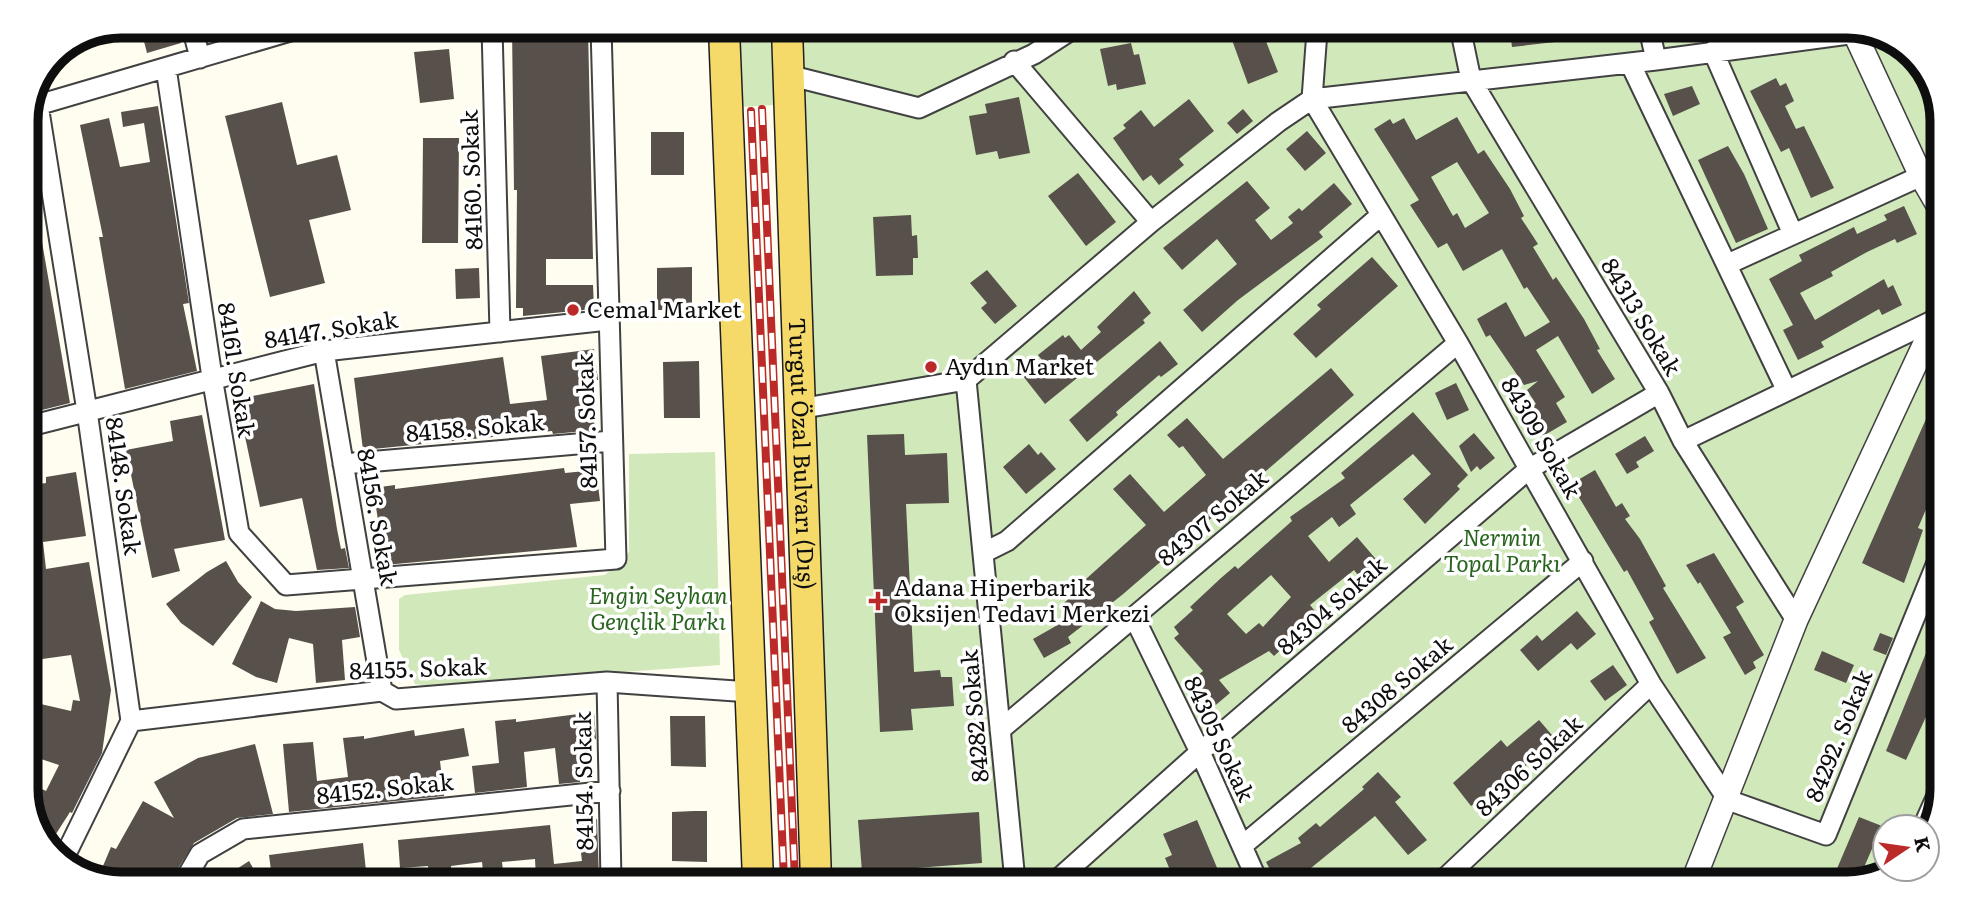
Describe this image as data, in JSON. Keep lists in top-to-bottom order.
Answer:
{
  "streets": {
    "main road": ["Turgut Özal Bulvarı (Dış)"],
    "street": [
      "84160. Sokak",
      "84313 Sokak",
      "84147. Sokak",
      "84161. Sokak",
      "84157. Sokak",
      "84158. Sokak",
      "84309 Sokak",
      "84148. Sokak",
      "84156. Sokak",
      "84307 Sokak",
      "84304 Sokak",
      "84155. Sokak",
      "84308 Sokak",
      "84282 Sokak",
      "84292. Sokak",
      "84305 Sokak",
      "84306 Sokak",
      "84154. Sokak",
      "84152. Sokak"
    ]
  },
  "crossings": [
    ["84160. Sokak", "84147. Sokak"],
    ["84313 Sokak", "84304 Sokak"],
    ["84147. Sokak", "84161. Sokak"],
    ["84147. Sokak", "84157. Sokak"],
    ["84147. Sokak", "84148. Sokak"],
    ["84147. Sokak", "84156. Sokak"],
    ["84161. Sokak", "84157. Sokak"],
    ["84161. Sokak", "84156. Sokak"],
    ["84157. Sokak", "84158. Sokak"],
    ["84157. Sokak", "84156. Sokak"],
    ["84158. Sokak", "84156. Sokak"],
    ["84309 Sokak", "84307 Sokak"],
    ["84309 Sokak", "84304 Sokak"],
    ["84309 Sokak", "84308 Sokak"],
    ["84309 Sokak", "84292. Sokak"],
    ["84309 Sokak", "84306 Sokak"],
    ["84148. Sokak", "84155. Sokak"],
    ["84156. Sokak", "84155. Sokak"],
    ["84307 Sokak", "84282 Sokak"],
    ["84307 Sokak", "84305 Sokak"],
    ["84304 Sokak", "84305 Sokak"],
    ["84155. Sokak", "84154. Sokak"],
    ["84308 Sokak", "84305 Sokak"],
    ["84154. Sokak", "84152. Sokak"]
  ],
  "parks": ["Nermin Topal Parkı", "Engin Seyhan Gençlik Parkı"],
  "places": {
    "other": ["Cemal Market", "Aydın Market"],
    "health": ["Adana Hiperbarik Oksijen Tedavi Merkezi"]
  },
  "north": "right"
}
